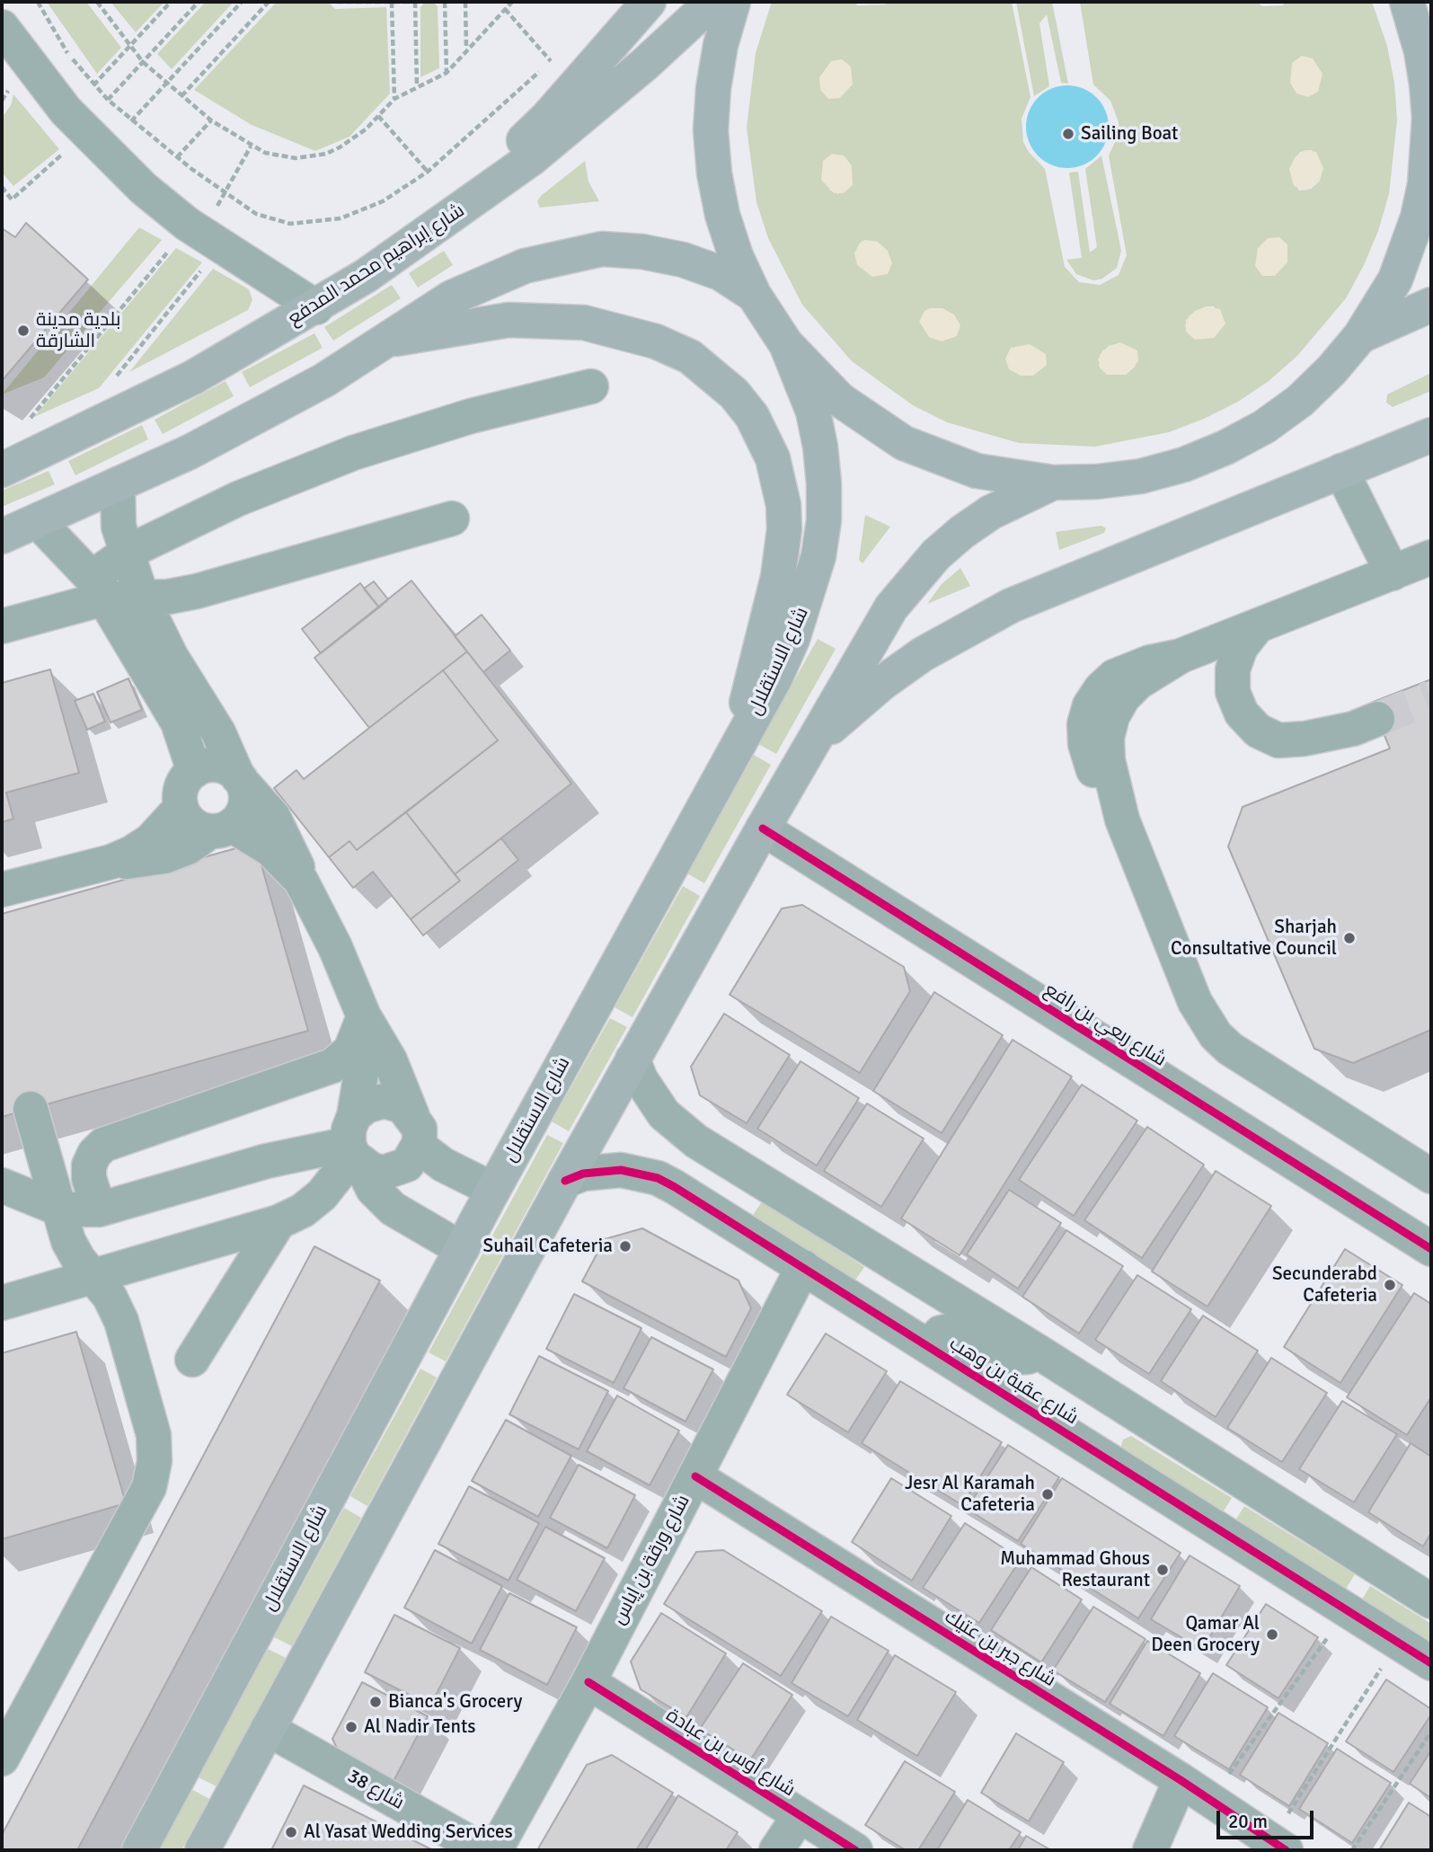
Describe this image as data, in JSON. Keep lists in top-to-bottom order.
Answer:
{
  "streets": {
    "main road": ["شارع إبراهيم محمد المدفع", "شارع الاستقلال"],
    "street": [
      "شارع ربعي بن رافع",
      "شارع عقبة بن وهب",
      "شارع ورقة بن إياس",
      "شارع جبر بن عتيك",
      "شارع أوس بن عبادة",
      "شارع 38"
    ]
  },
  "crossings": [
    ["شارع عقبة بن وهب", "شارع ورقة بن إياس"],
    ["شارع ورقة بن إياس", "شارع جبر بن عتيك"],
    ["شارع ورقة بن إياس", "شارع أوس بن عبادة"]
  ],
  "places": [
    "Sailing Boat",
    "بلدية مدينة الشارقة",
    "Sharjah Consultative Council",
    "Suhail Cafeteria",
    "Secunderabd Cafeteria",
    "Jesr Al Karamah Cafeteria",
    "Muhammad Ghous Restaurant",
    "Qamar Al Deen Grocery",
    "Bianca's Grocery",
    "Al Nadir Tents",
    "Al Yasat Wedding Services"
  ],
  "scale_bar": "20 m"
}
